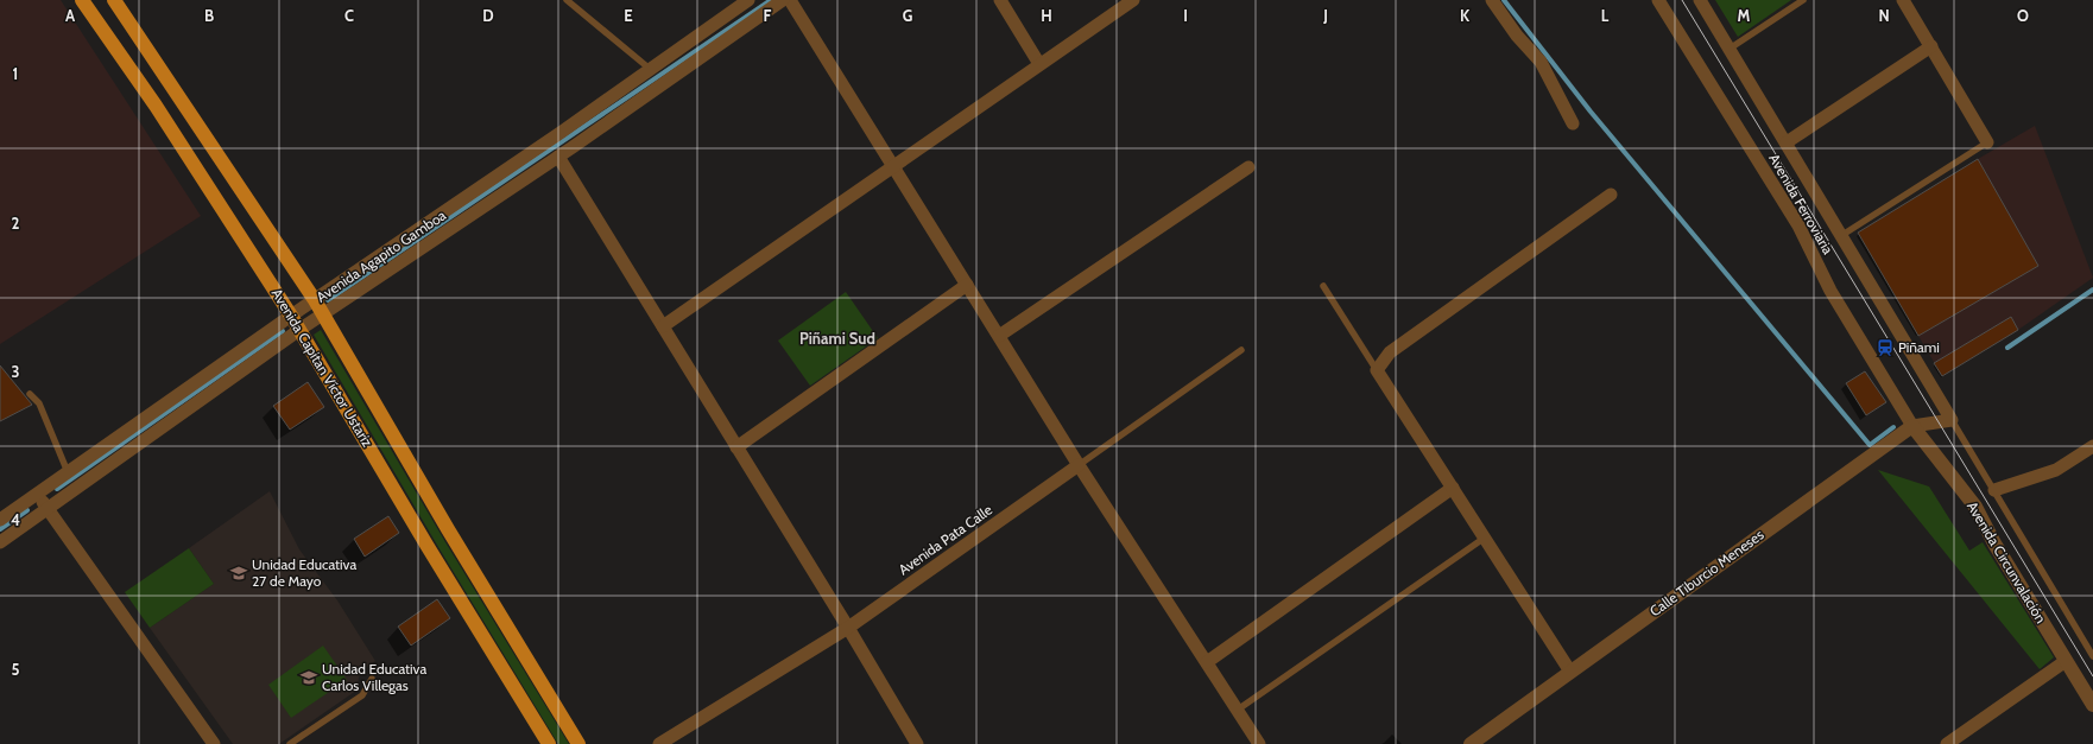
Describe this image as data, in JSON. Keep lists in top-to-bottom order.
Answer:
{
  "streets": {
    "main road": ["Avenida Capitan Víctor Ustariz"],
    "street": [
      "Avenida Ferroviaria",
      "Avenida Agapito Gamboa",
      "Avenida Pata Calle",
      "Avenida Circunvalación",
      "Calle Tiburcio Meneses"
    ]
  },
  "crossings": [
    ["Avenida Ferroviaria", "Avenida Circunvalación"],
    ["Avenida Ferroviaria", "Calle Tiburcio Meneses"],
    ["Avenida Agapito Gamboa", "Avenida Capitan Víctor Ustariz"],
    ["Avenida Circunvalación", "Calle Tiburcio Meneses"]
  ],
  "districts": ["Piñami Sud"],
  "places": {
    "station": ["Piñami"],
    "school or university": ["Unidad Educativa 27 de Mayo", "Unidad Educativa Carlos Villegas"]
  },
  "grid": {
    "columns": [
      "A",
      "B",
      "C",
      "D",
      "E",
      "F",
      "G",
      "H",
      "I",
      "J",
      "K",
      "L",
      "M",
      "N",
      "O"
    ],
    "rows": [
      "1",
      "2",
      "3",
      "4",
      "5"
    ]
  }
}
